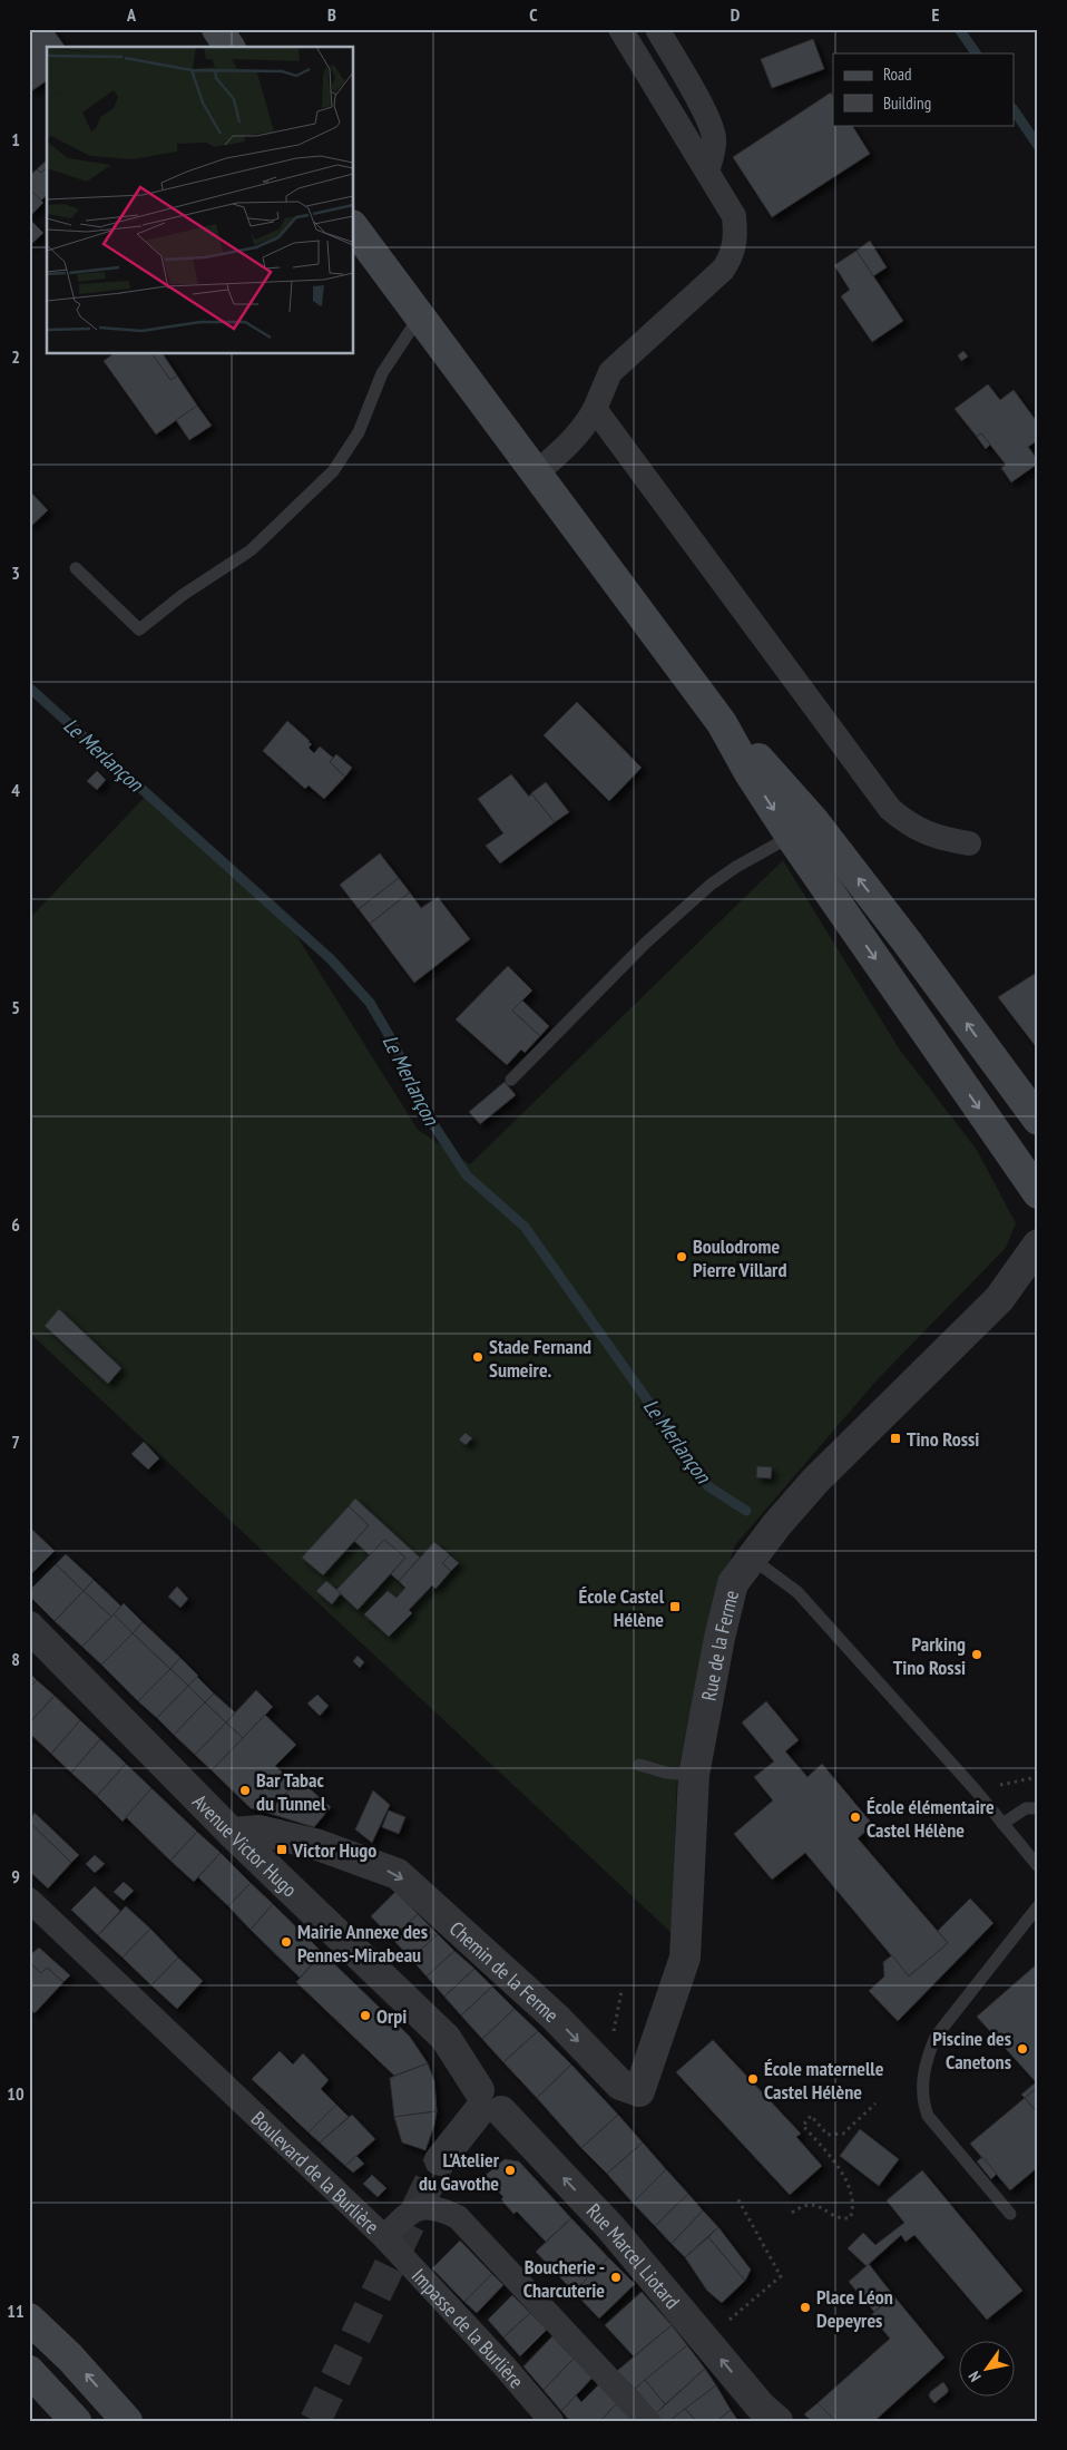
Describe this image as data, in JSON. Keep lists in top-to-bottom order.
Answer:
{
  "streets": {
    "street": [
      "Rue de la Ferme",
      "Avenue Victor Hugo",
      "Chemin de la Ferme",
      "Boulevard de la Burlière",
      "Rue Marcel Liotard",
      "Impasse de la Burlière"
    ]
  },
  "crossings": [
    ["Rue de la Ferme", "Chemin de la Ferme"],
    ["Avenue Victor Hugo", "Chemin de la Ferme"],
    ["Avenue Victor Hugo", "Rue Marcel Liotard"],
    ["Boulevard de la Burlière", "Impasse de la Burlière"]
  ],
  "one_way": ["Chemin de la Ferme", "Rue Marcel Liotard"],
  "water": ["Le Merlançon"],
  "places": {
    "other": [
      "Boulodrome Pierre Villard",
      "Stade Fernand Sumeire.",
      "Parking Tino Rossi",
      "Bar Tabac du Tunnel",
      "École élémentaire Castel Hélène",
      "Mairie Annexe des Pennes-Mirabeau",
      "Orpi",
      "Piscine des Canetons",
      "École maternelle Castel Hélène",
      "L'Atelier du Gavothe",
      "Boucherie - Charcuterie",
      "Place Léon Depeyres"
    ],
    "transit": ["Tino Rossi", "École Castel Hélène", "Victor Hugo"]
  },
  "legend": ["Road", "Building"],
  "north": "bottom left",
  "grid": {
    "columns": [
      "A",
      "B",
      "C",
      "D",
      "E"
    ],
    "rows": [
      "1",
      "2",
      "3",
      "4",
      "5",
      "6",
      "7",
      "8",
      "9",
      "10",
      "11"
    ]
  }
}
